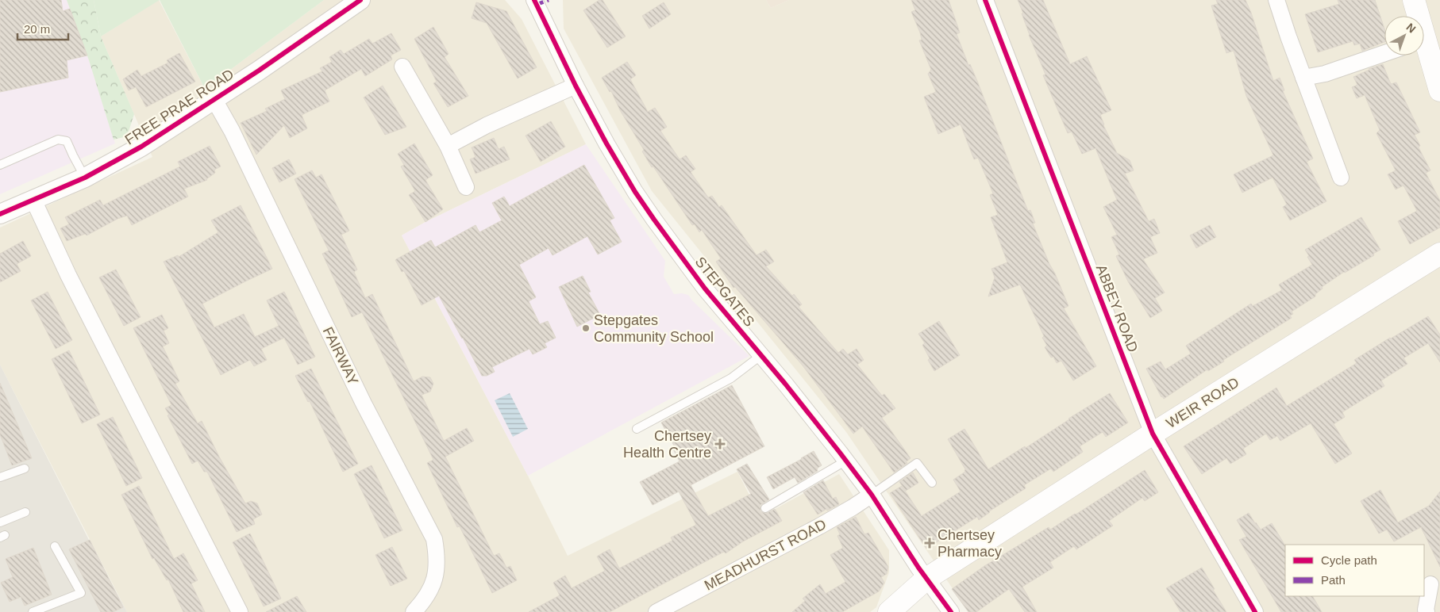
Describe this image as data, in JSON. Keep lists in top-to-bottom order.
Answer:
{
  "streets": {
    "main road": ["WEIR ROAD"],
    "street": [
      "FREE PRAE ROAD",
      "STEPGATES",
      "ABBEY ROAD",
      "FAIRWAY",
      "MEADHURST ROAD"
    ]
  },
  "crossings": [
    ["FREE PRAE ROAD", "FAIRWAY"],
    ["STEPGATES", "WEIR ROAD"],
    ["STEPGATES", "MEADHURST ROAD"],
    ["ABBEY ROAD", "WEIR ROAD"]
  ],
  "places": {
    "other": ["Stepgates Community School"],
    "health": ["Chertsey Health Centre", "Chertsey Pharmacy"]
  },
  "legend": ["Cycle path", "Path"],
  "scale_bar": "20 m",
  "north": "top right"
}
